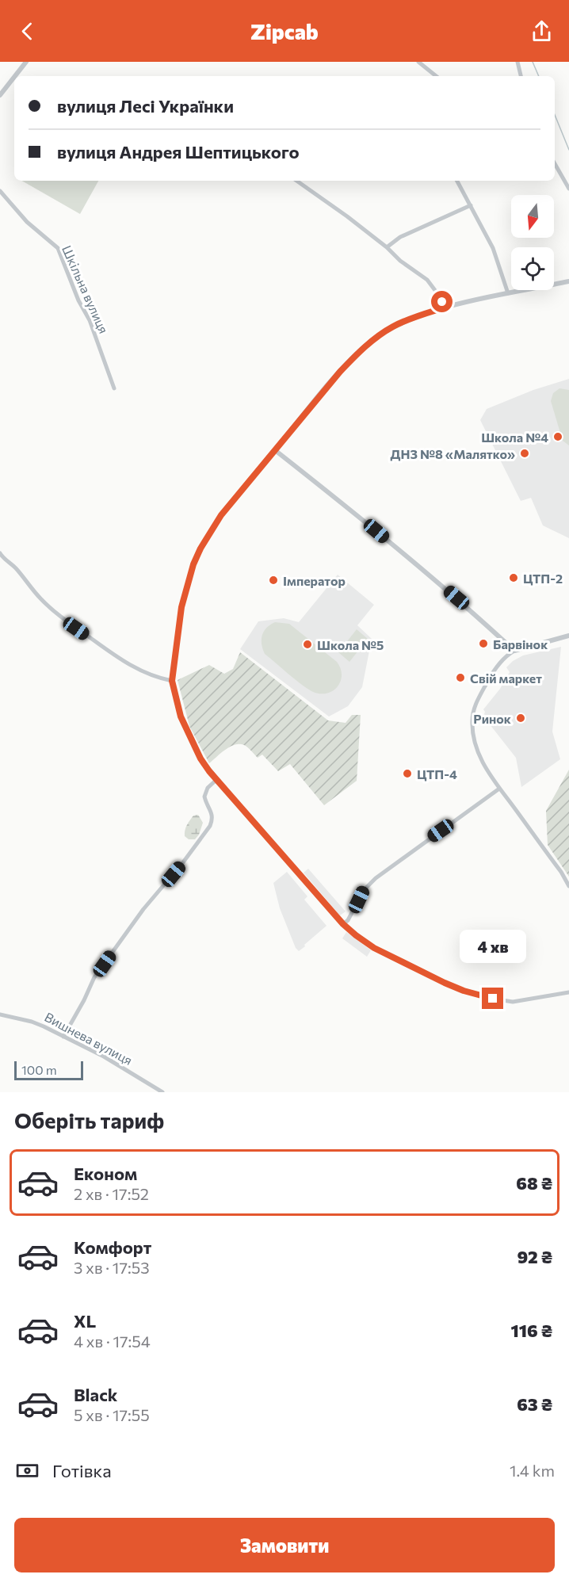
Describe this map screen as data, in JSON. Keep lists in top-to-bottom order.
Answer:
{
  "streets": {
    "street": ["Шкільна вулиця", "Вишнева вулиця"]
  },
  "places": [
    "Школа №4",
    "ДНЗ №8 «Малятко»",
    "ЦТП-2",
    "Імператор",
    "Барвінок",
    "Школа №5",
    "Свiй маркет",
    "Ринок",
    "ЦТП-4"
  ],
  "scale_bar": "100 m",
  "north": "bottom",
  "page": {
    "header": "Zipcab",
    "banner": ["вулиця Лесі Українки", "вулиця Андрея Шептицького"],
    "bubble": "4 хв",
    "scale": "100 m",
    "heading": "Оберіть тариф",
    "list": [
      {
        "name": "Економ",
        "note": "2 хв · 17:52",
        "value": "68 ₴"
      },
      {
        "name": "Комфорт",
        "note": "3 хв · 17:53",
        "value": "92 ₴"
      },
      {
        "name": "XL",
        "note": "4 хв · 17:54",
        "value": "116 ₴"
      },
      {
        "name": "Black",
        "note": "5 хв · 17:55",
        "value": "63 ₴"
      }
    ],
    "pay": ["Готівка", "1.4 km"],
    "buttons": "Замовити"
  }
}
